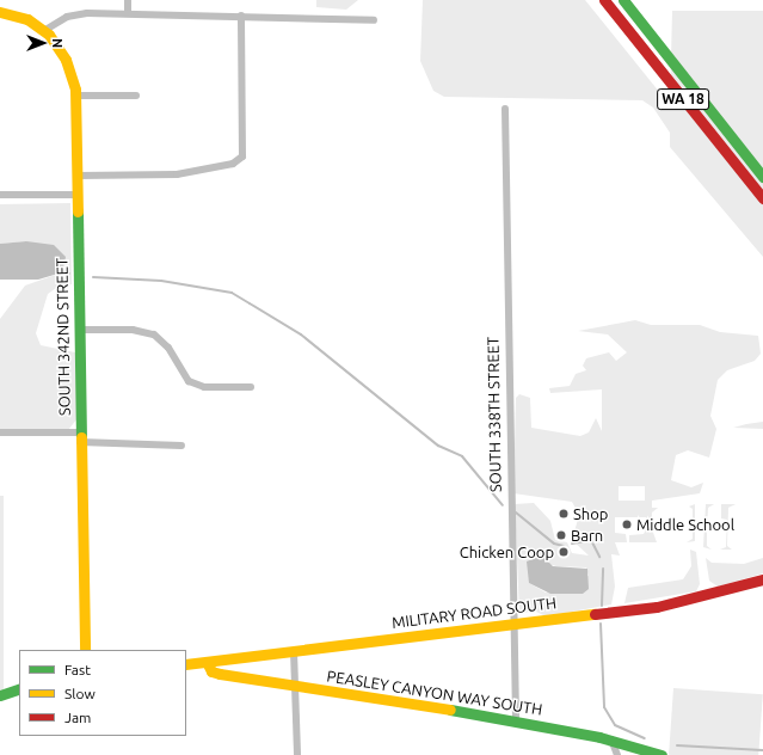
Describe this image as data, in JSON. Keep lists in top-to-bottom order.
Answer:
{
  "streets": {
    "main road": [
      "WA 18",
      "SOUTH 342ND STREET",
      "MILITARY ROAD SOUTH",
      "PEASLEY CANYON WAY SOUTH"
    ],
    "street": ["SOUTH 338TH STREET"]
  },
  "crossings": [
    ["SOUTH 338TH STREET", "MILITARY ROAD SOUTH"],
    ["SOUTH 338TH STREET", "PEASLEY CANYON WAY SOUTH"],
    ["MILITARY ROAD SOUTH", "PEASLEY CANYON WAY SOUTH"]
  ],
  "places": [
    "Shop",
    "Middle School",
    "Barn",
    "Chicken Coop"
  ],
  "legend": ["Fast", "Slow", "Jam"],
  "north": "right"
}
